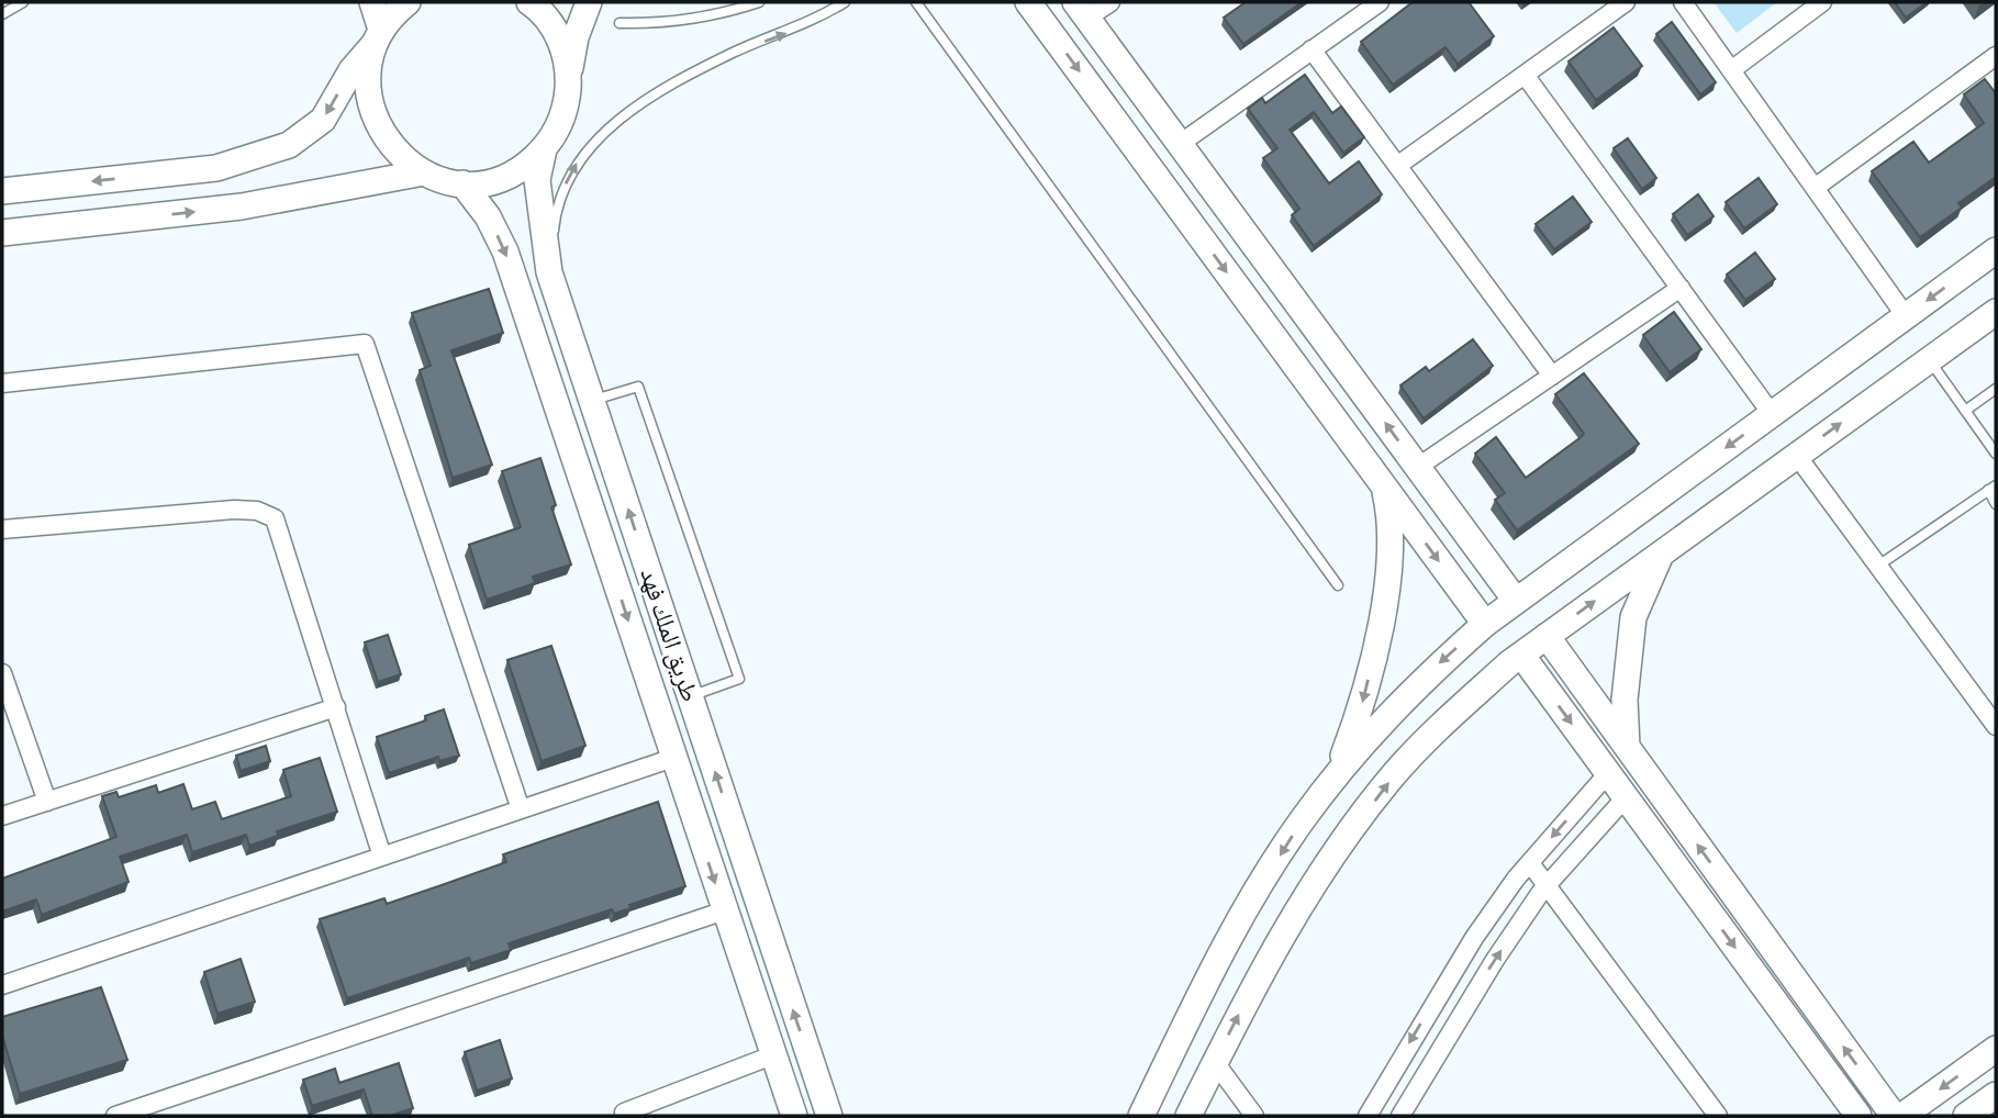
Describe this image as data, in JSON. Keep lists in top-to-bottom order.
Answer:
{
  "streets": {
    "street": ["طريق الملك فهد"]
  }
}
